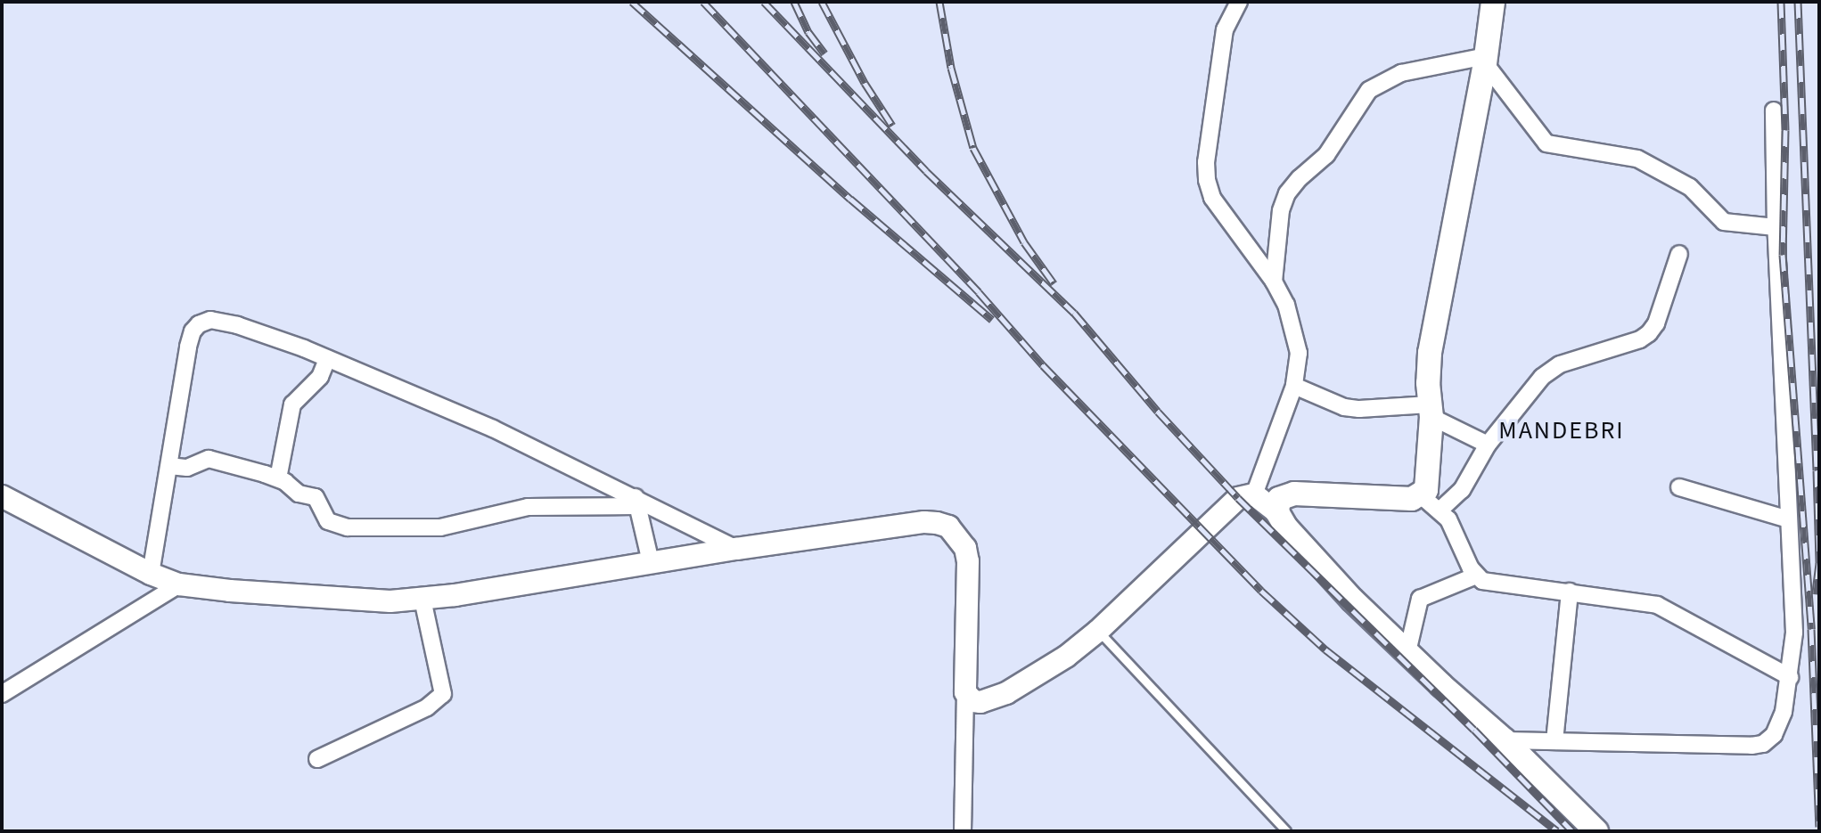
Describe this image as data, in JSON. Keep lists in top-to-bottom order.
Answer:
{
  "districts": ["MANDEBRI"]
}
